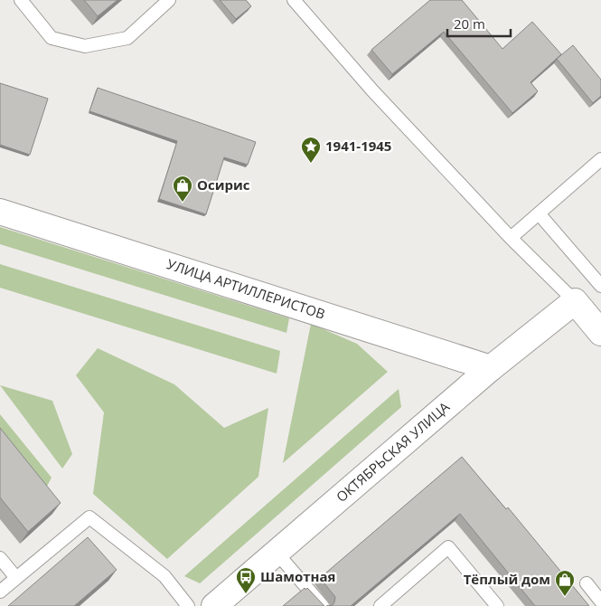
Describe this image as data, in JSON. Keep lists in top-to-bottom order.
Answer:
{
  "streets": {
    "street": ["УЛИЦА АРТИЛЛЕРИСТОВ", "ОКТЯБРЬСКАЯ УЛИЦА"]
  },
  "crossings": [
    ["УЛИЦА АРТИЛЛЕРИСТОВ", "ОКТЯБРЬСКАЯ УЛИЦА"]
  ],
  "places": {
    "place": ["1941-1945"],
    "shop": ["Осирис", "Тёплый дом"],
    "bus stop": ["Шамотная"]
  },
  "scale_bar": "20 m"
}
